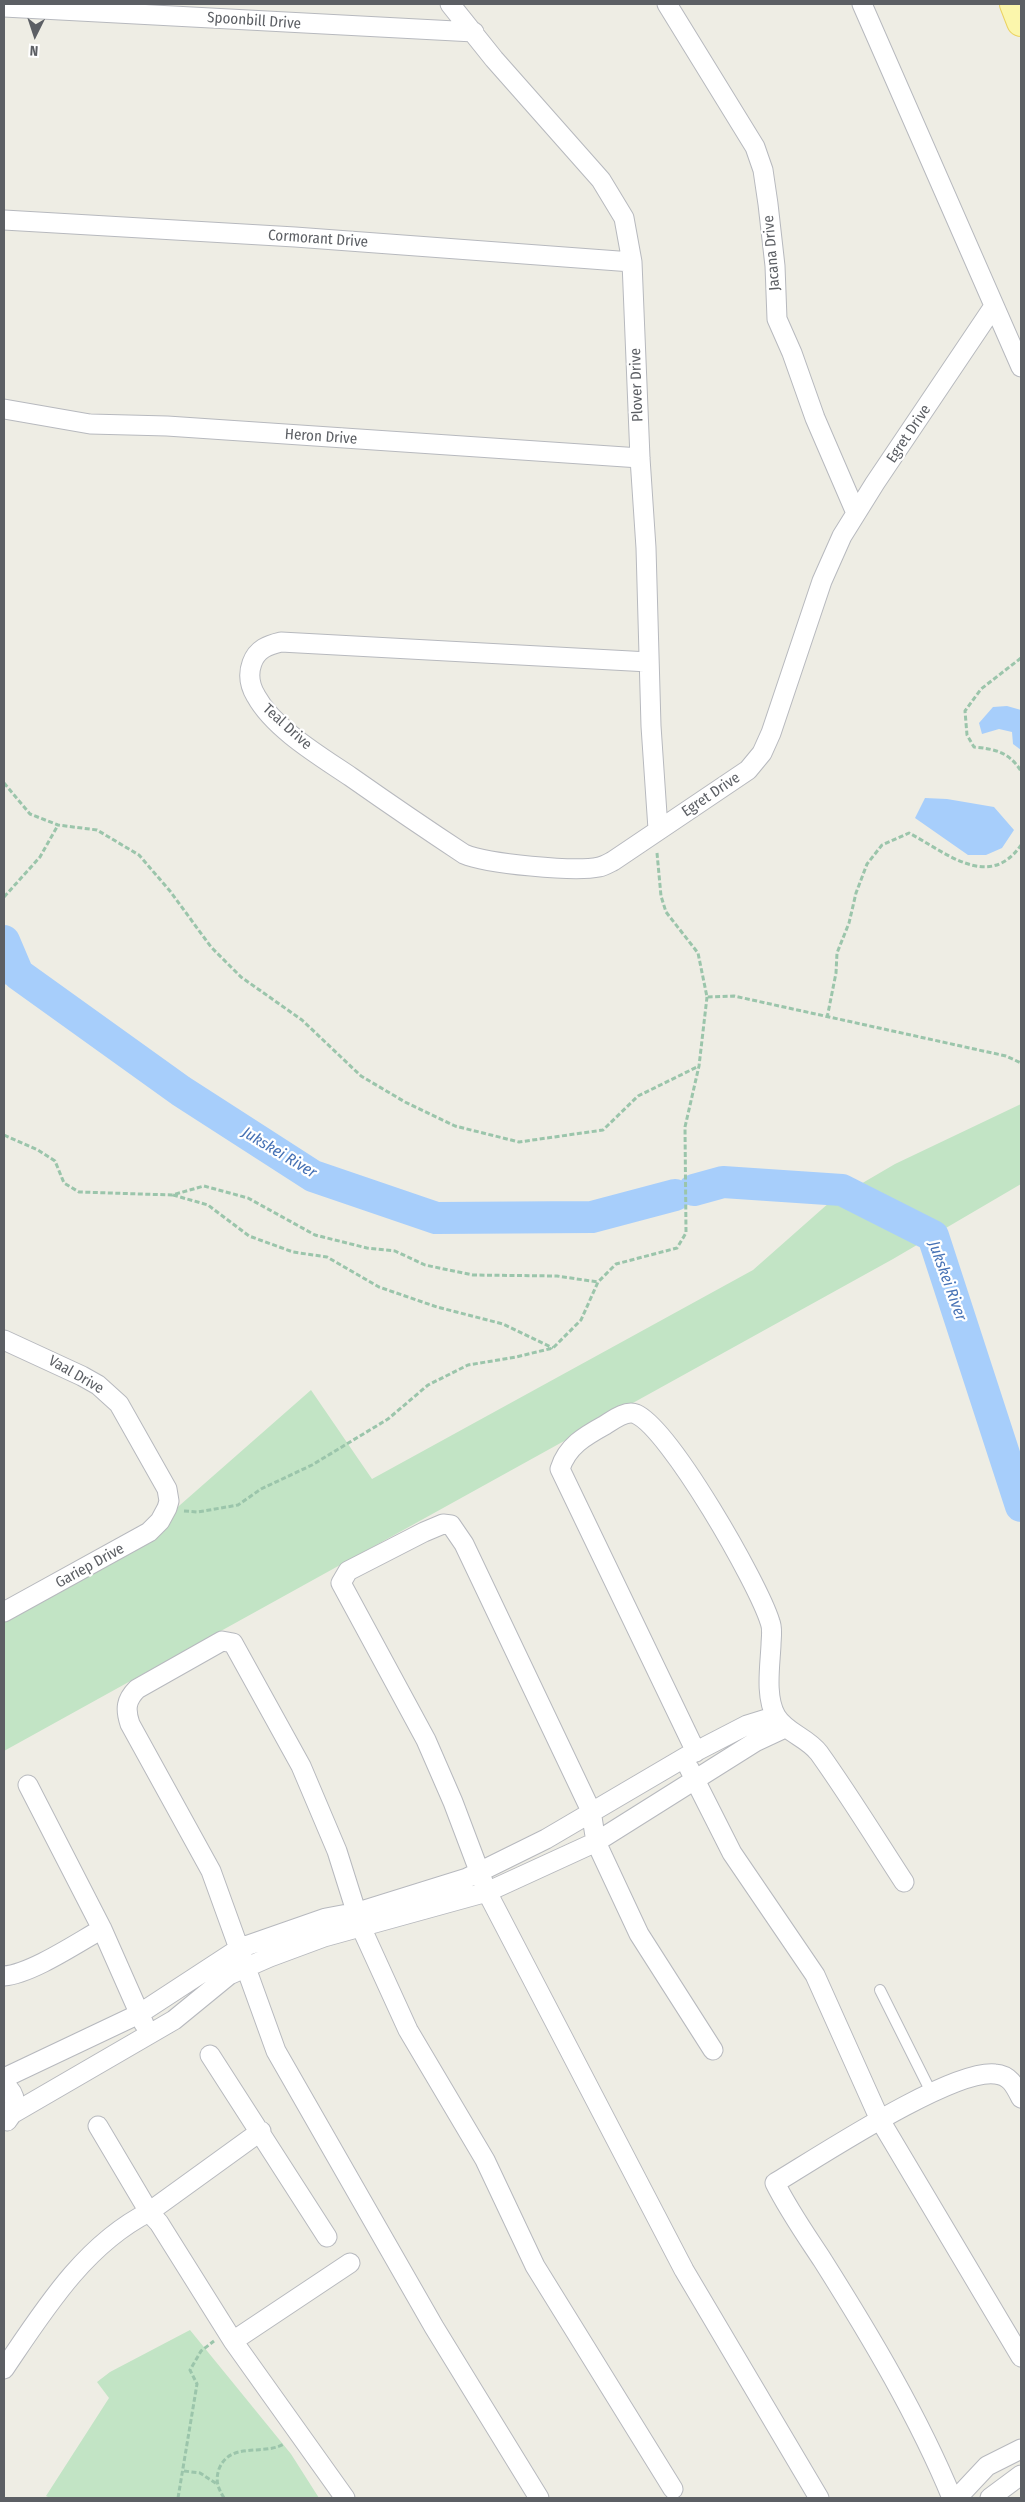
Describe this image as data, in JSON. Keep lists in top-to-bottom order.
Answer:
{
  "streets": {
    "street": [
      "Spoonbill Drive",
      "Cormorant Drive",
      "Jacana Drive",
      "Plover Drive",
      "Egret Drive",
      "Heron Drive",
      "Teal Drive",
      "Vaal Drive",
      "Gariep Drive"
    ]
  },
  "crossings": [
    ["Spoonbill Drive", "Plover Drive"],
    ["Cormorant Drive", "Plover Drive"],
    ["Jacana Drive", "Egret Drive"],
    ["Plover Drive", "Egret Drive"],
    ["Plover Drive", "Heron Drive"],
    ["Plover Drive", "Teal Drive"],
    ["Egret Drive", "Teal Drive"],
    ["Vaal Drive", "Gariep Drive"]
  ],
  "water": ["Jukskei River"],
  "north": "bottom"
}
